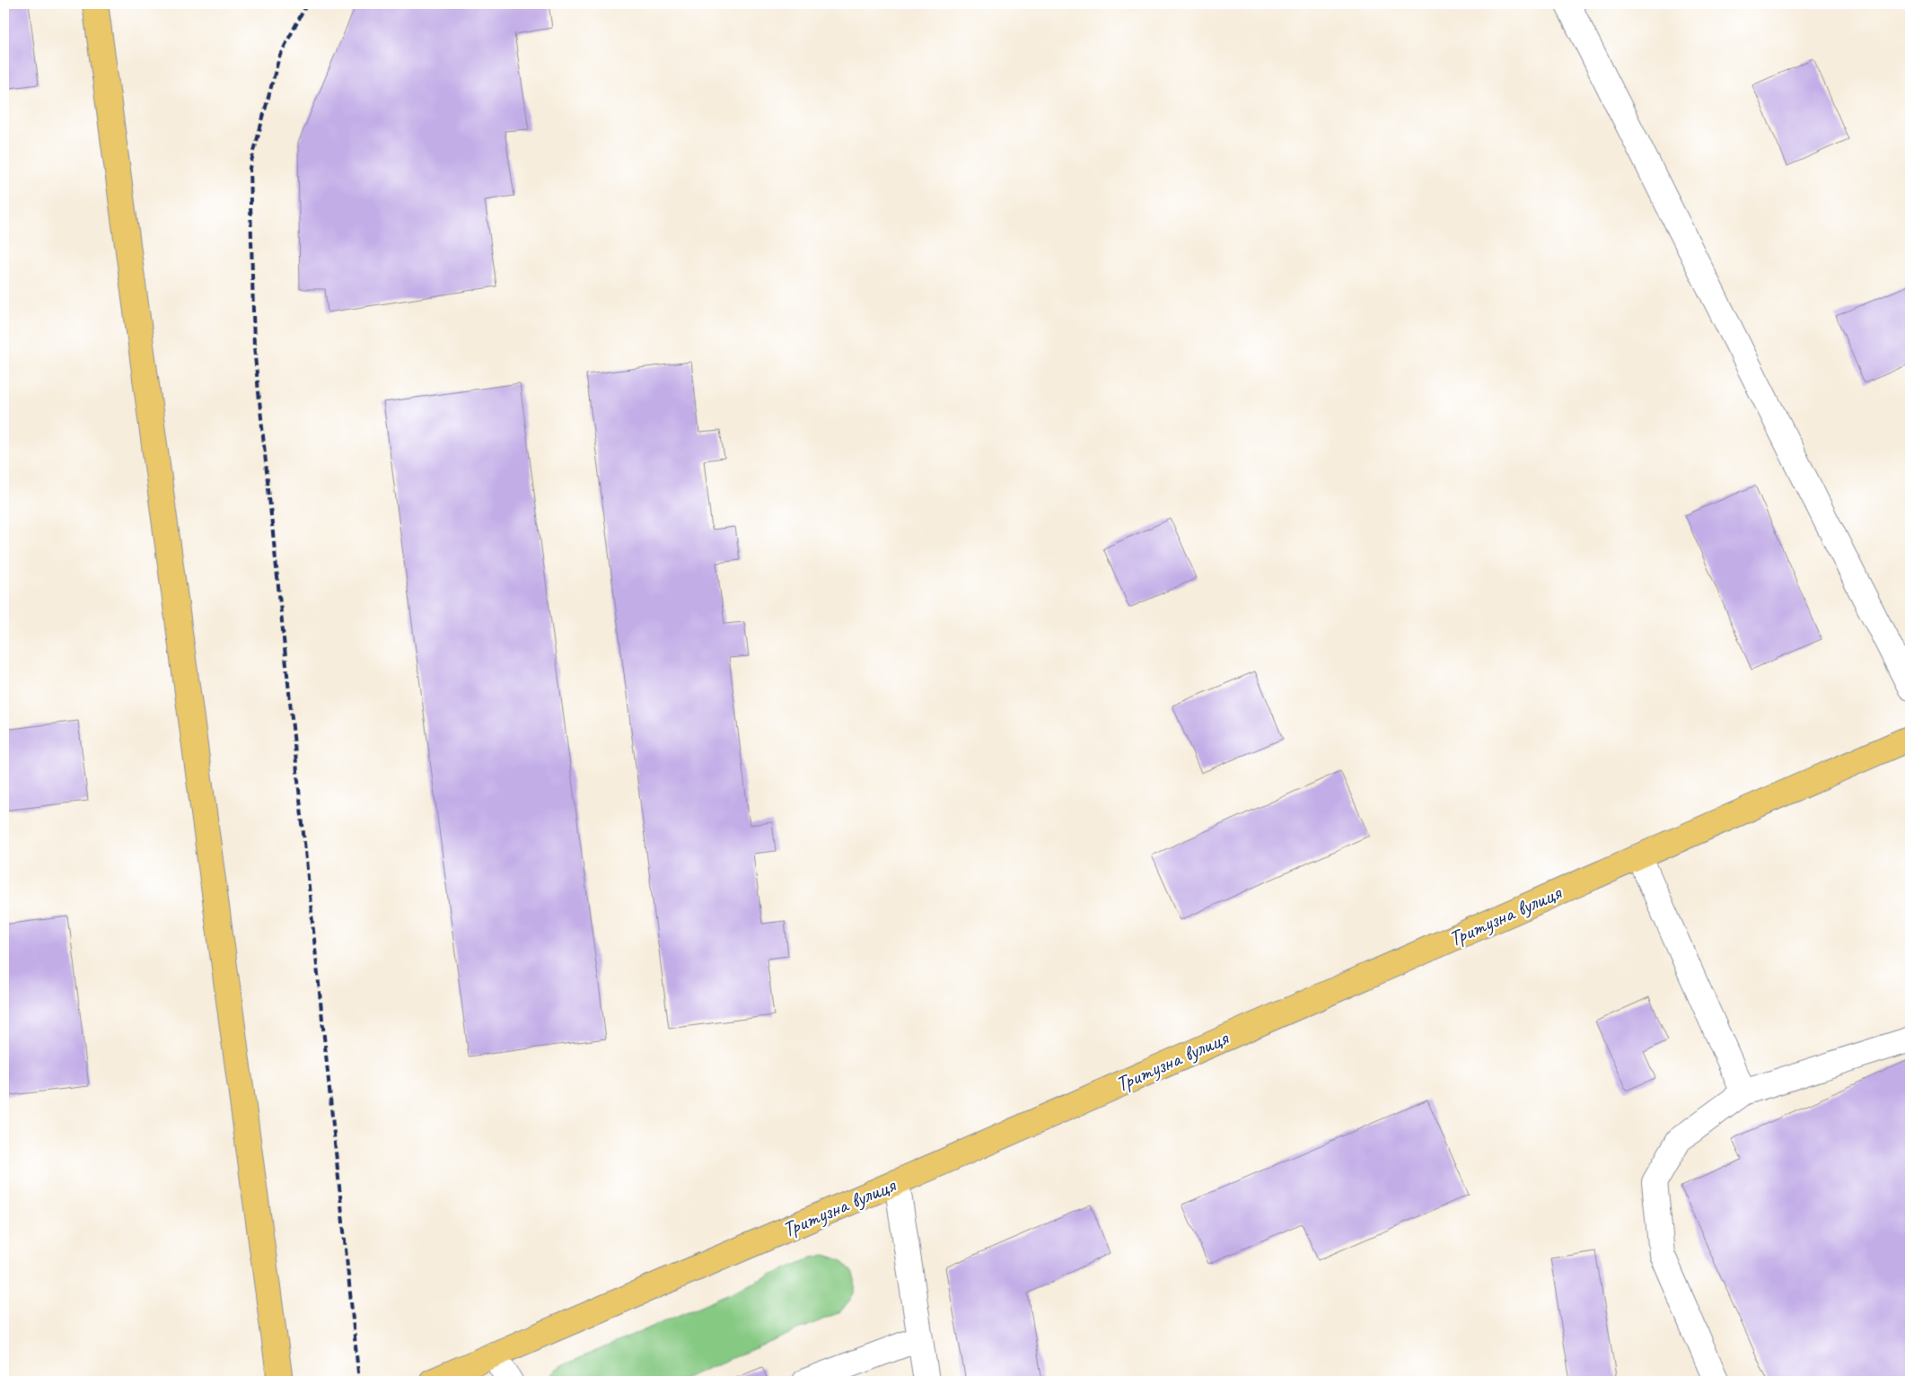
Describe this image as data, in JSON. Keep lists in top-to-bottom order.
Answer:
{
  "streets": {
    "main road": ["Тритузна вулиця"]
  }
}
